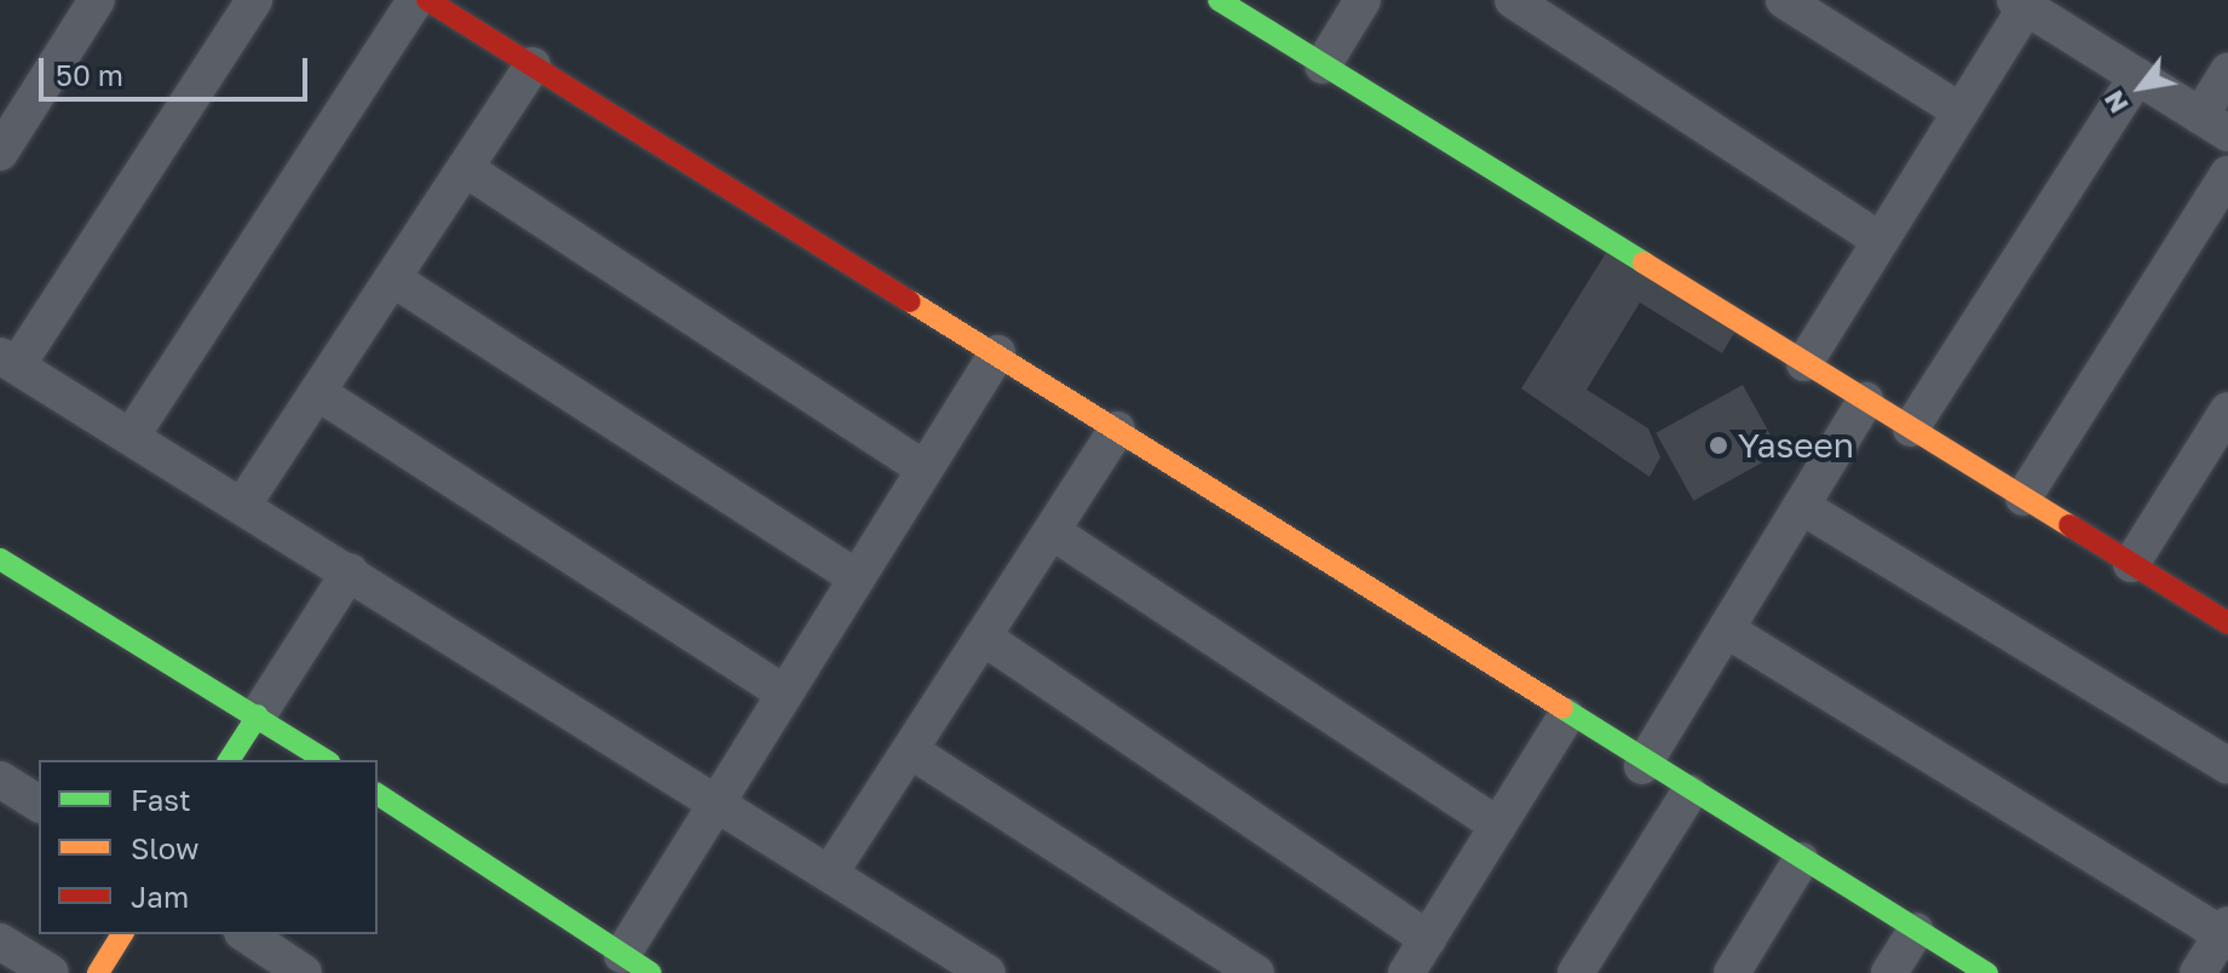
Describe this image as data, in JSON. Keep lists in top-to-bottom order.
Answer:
{
  "places": ["Yaseen"],
  "legend": ["Fast", "Slow", "Jam"],
  "scale_bar": "50 m",
  "north": "bottom left"
}
